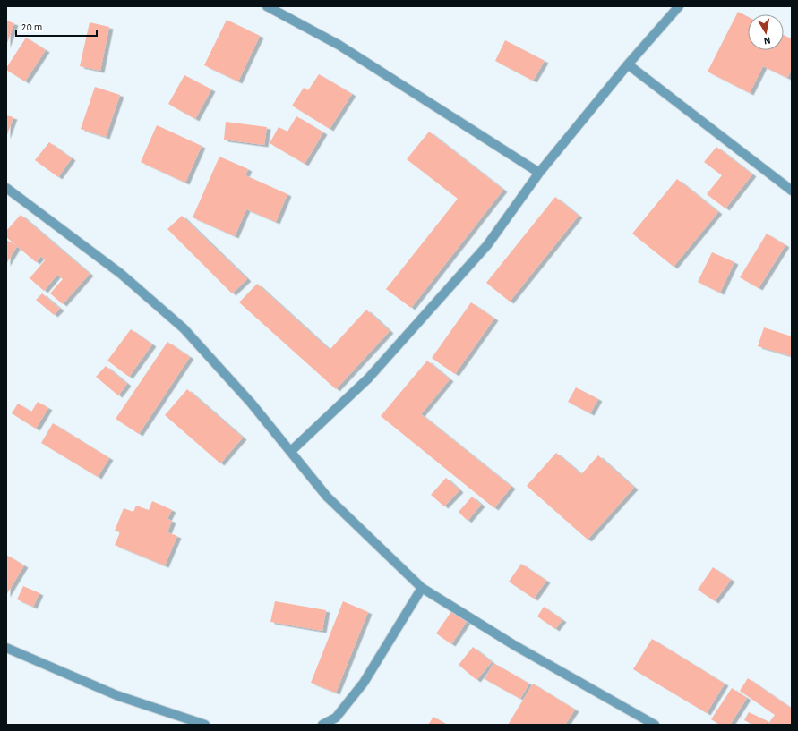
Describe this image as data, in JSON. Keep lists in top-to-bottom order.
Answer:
{
  "scale_bar": "20 m",
  "north": "bottom"
}
